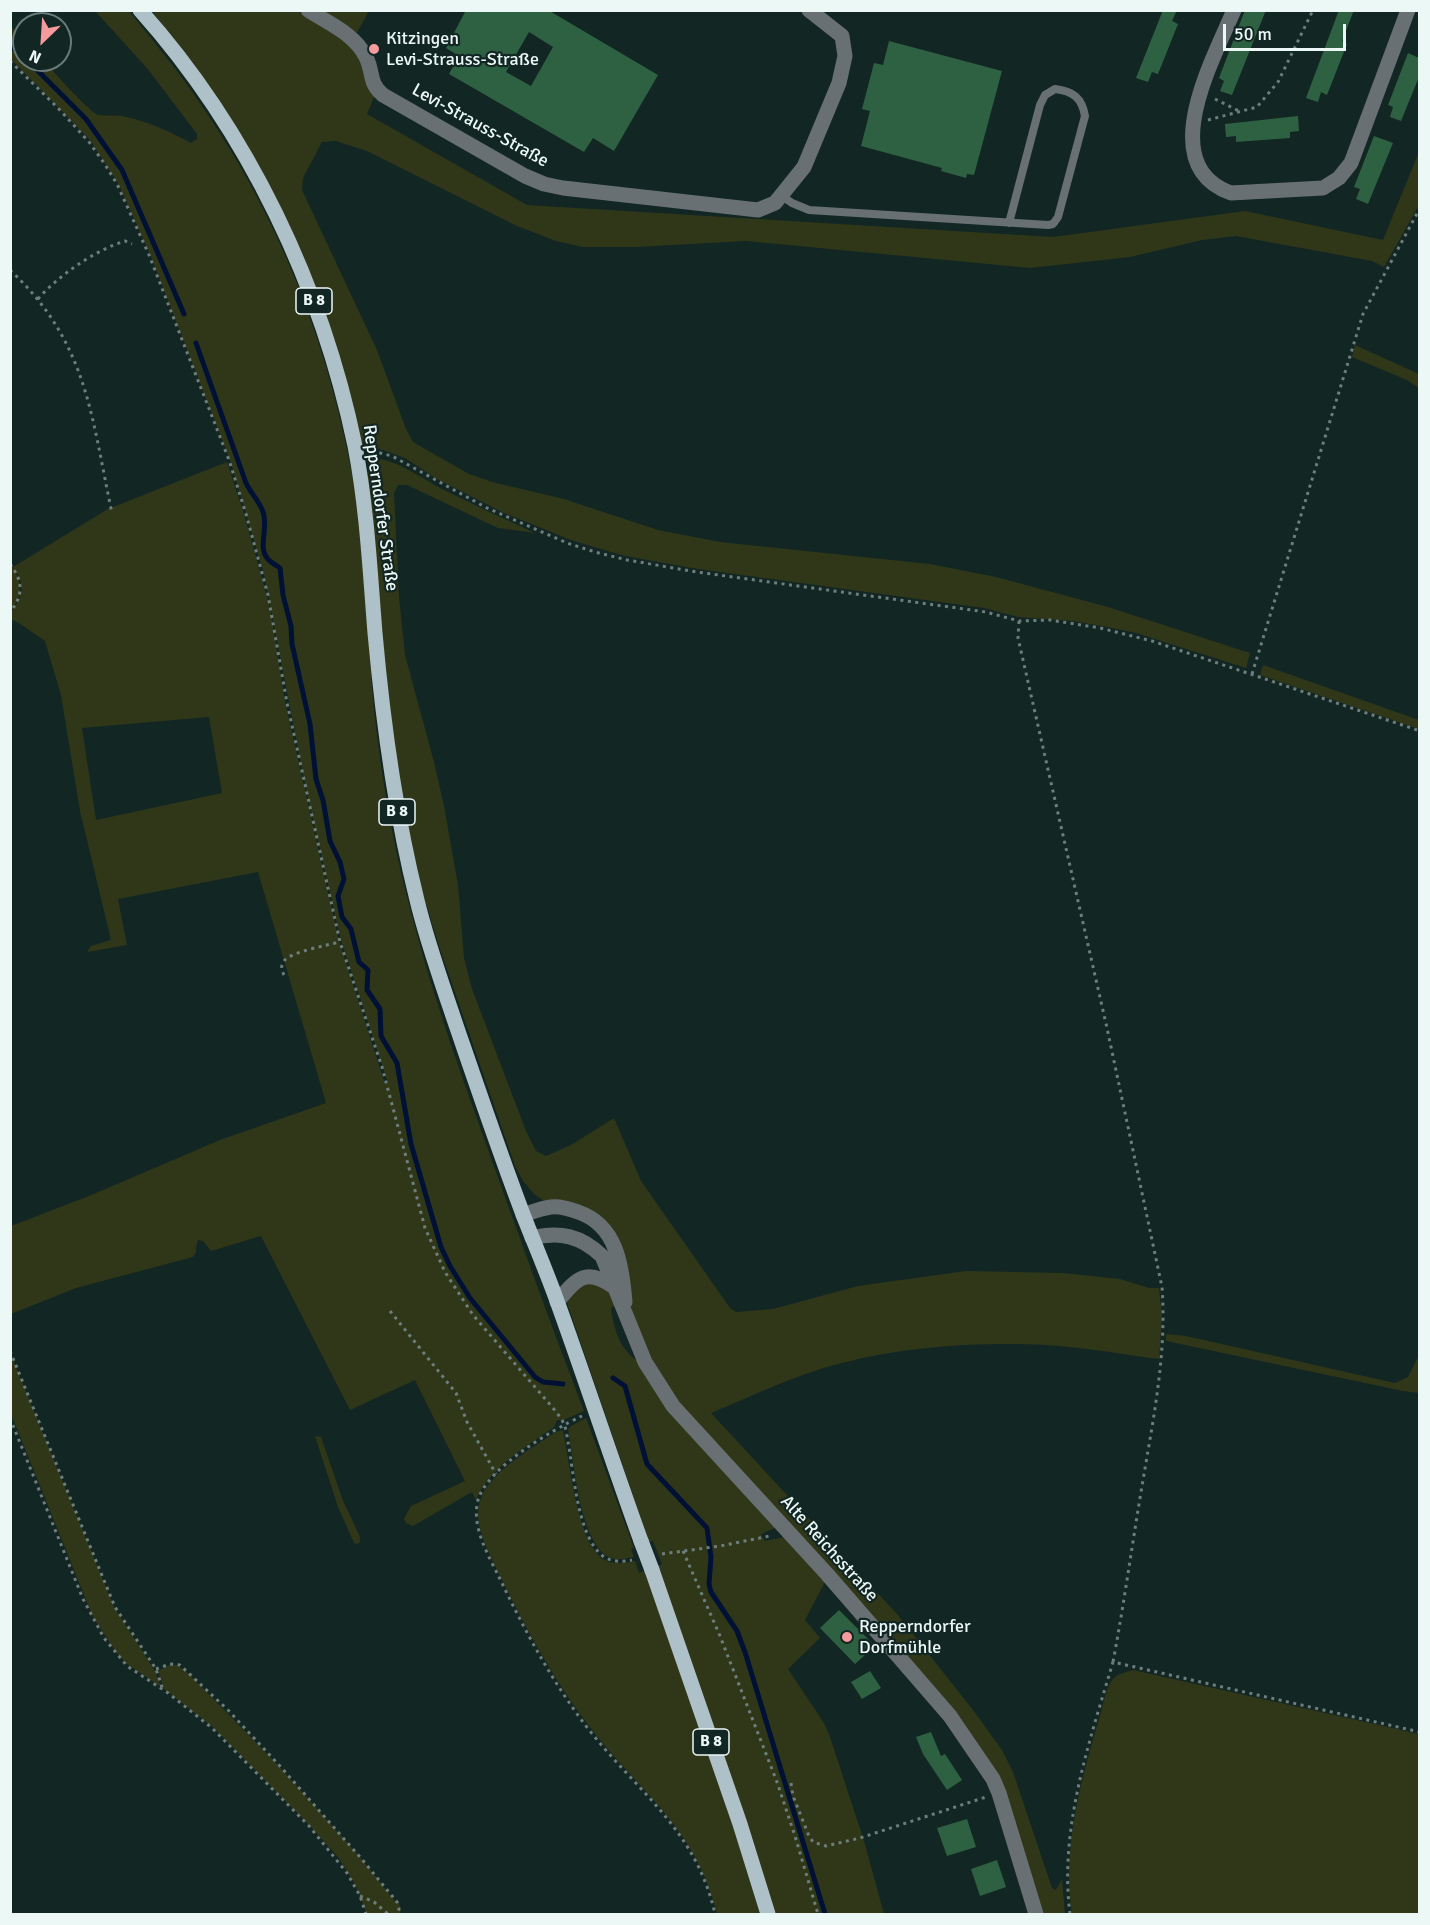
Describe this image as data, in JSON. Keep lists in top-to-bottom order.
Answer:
{
  "streets": {
    "main road": ["B 8", "Repperndorfer Straße"],
    "street": ["Levi-Strauss-Straße", "Alte Reichsstraße"]
  },
  "crossings": [
    ["B 8", "Repperndorfer Straße"],
    ["B 8", "Alte Reichsstraße"],
    ["Repperndorfer Straße", "Alte Reichsstraße"]
  ],
  "places": ["Kitzingen Levi-Strauss-Straße", "Repperndorfer Dorfmühle"],
  "scale_bar": "50 m",
  "north": "bottom left"
}
